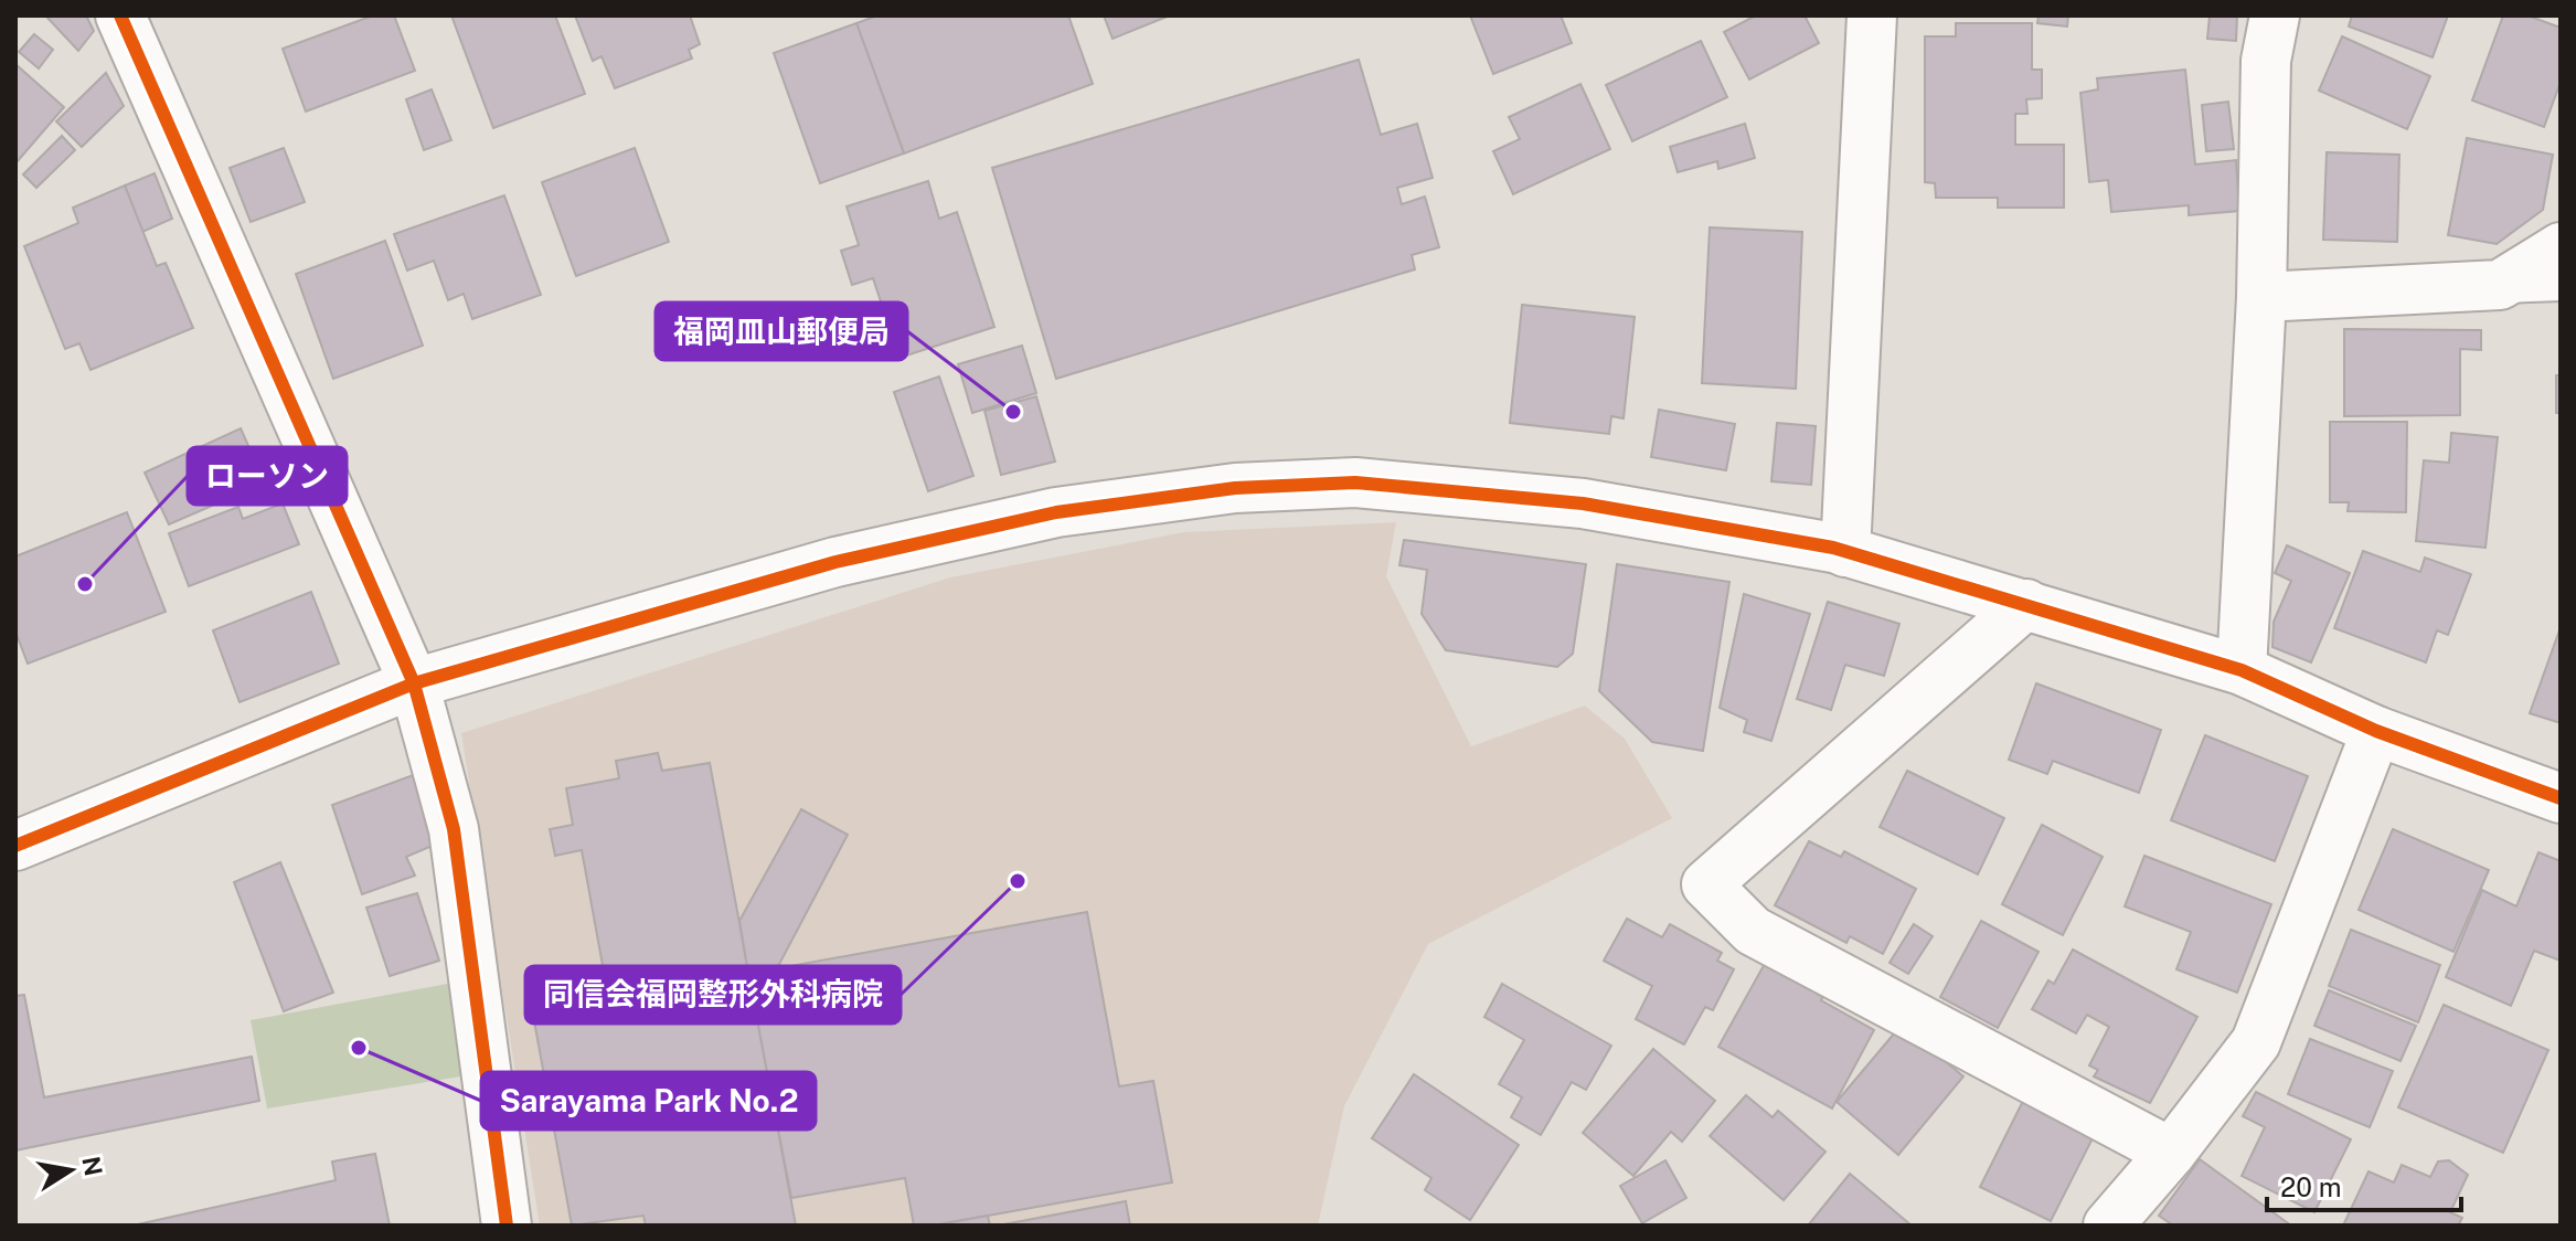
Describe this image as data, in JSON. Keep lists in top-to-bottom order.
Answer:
{
  "places": [
    "福岡皿山郵便局",
    "ローソン",
    "同信会福岡整形外科病院",
    "Sarayama Park No.2"
  ],
  "scale_bar": "20 m",
  "north": "right"
}
